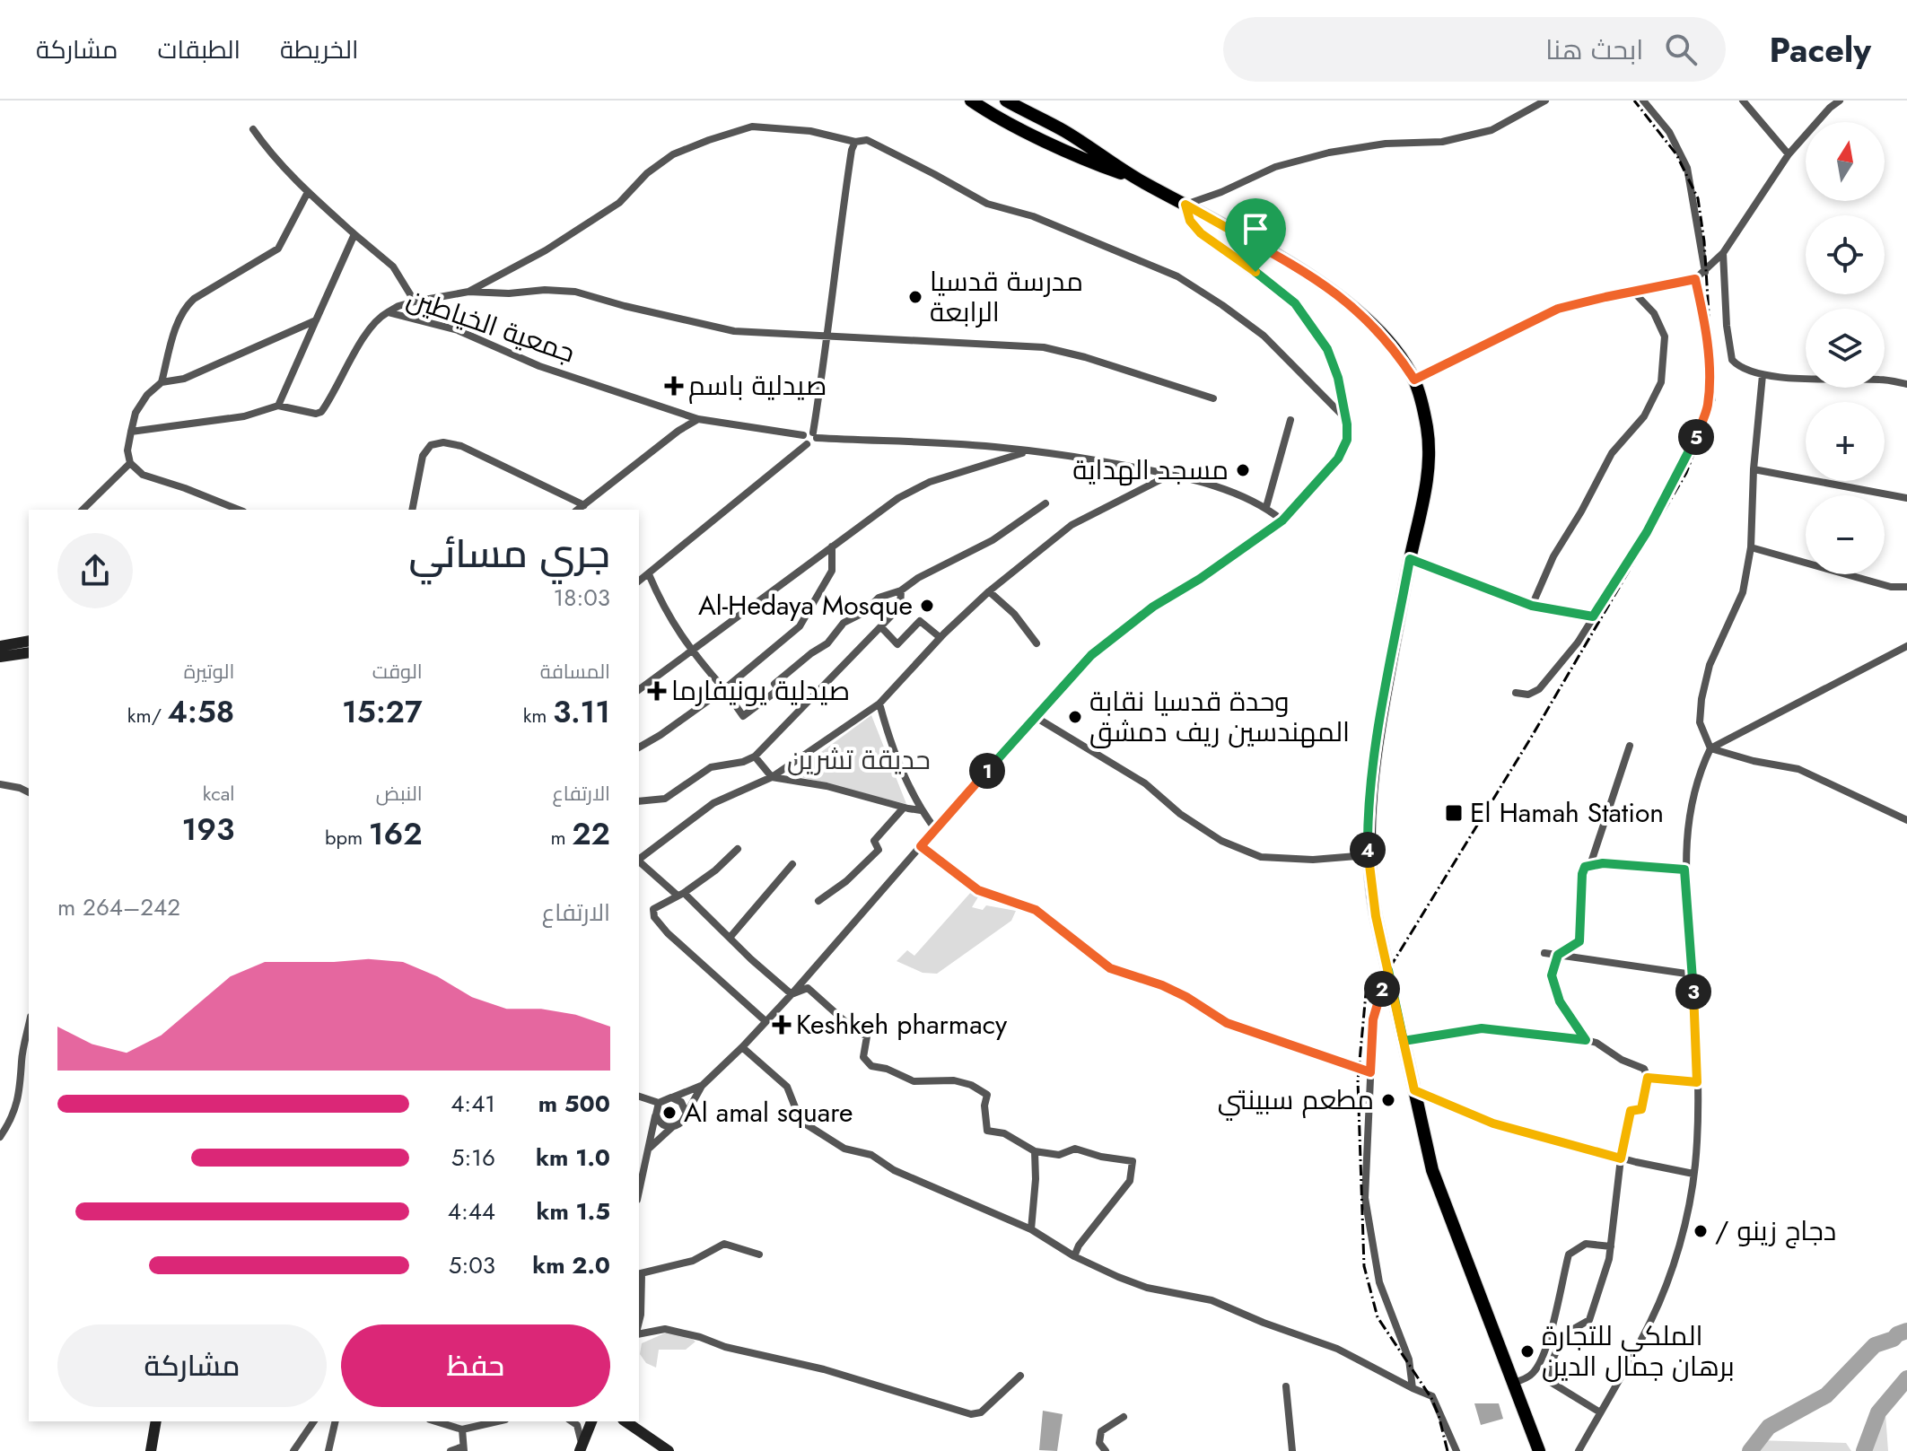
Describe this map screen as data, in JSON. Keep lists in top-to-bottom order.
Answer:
{
  "streets": {
    "street": ["جمعية الخياطين"]
  },
  "parks": ["حديقة تشرين"],
  "places": {
    "other": [
      "مدرسة قدسيا الرابعة",
      "مسجد الهداية",
      "Al-Hedaya Mosque",
      "وحدة قدسيا نقابة المهندسين ريف دمشق",
      "مطعم سبينتي",
      "Al amal square",
      "/ دجاج زينو",
      "الملكي للتجارة برهان جمال الدين"
    ],
    "health": ["صيدلية باسم", "صيدلية يونيفارما", "Keshkeh pharmacy"],
    "transit": ["El Hamah Station"]
  },
  "north": "top",
  "page": {
    "header": "Pacely",
    "search": "ابحث هنا",
    "nav": ["الخريطة", "الطبقات", "مشاركة"],
    "map_buttons": ["+", "−"],
    "pins": [
      "5",
      "1",
      "4",
      "2",
      "3"
    ],
    "heading": ["جري مسائي", "18:03"],
    "stats": [
      ["المسافة", "3.11 km"],
      ["الوقت", "15:27"],
      ["الوتيرة", "4:58 /km"],
      ["الارتفاع", "22 m"],
      ["النبض", "162 bpm"],
      ["kcal", "193"]
    ],
    "chart": ["الارتفاع", "242–264 m"],
    "list": [
      {
        "name": "500 m",
        "note": "4:41"
      },
      {
        "name": "1.0 km",
        "note": "5:16"
      },
      {
        "name": "1.5 km",
        "note": "4:44"
      },
      {
        "name": "2.0 km",
        "note": "5:03"
      }
    ],
    "buttons": ["حفظ", "مشاركة"]
  }
}
